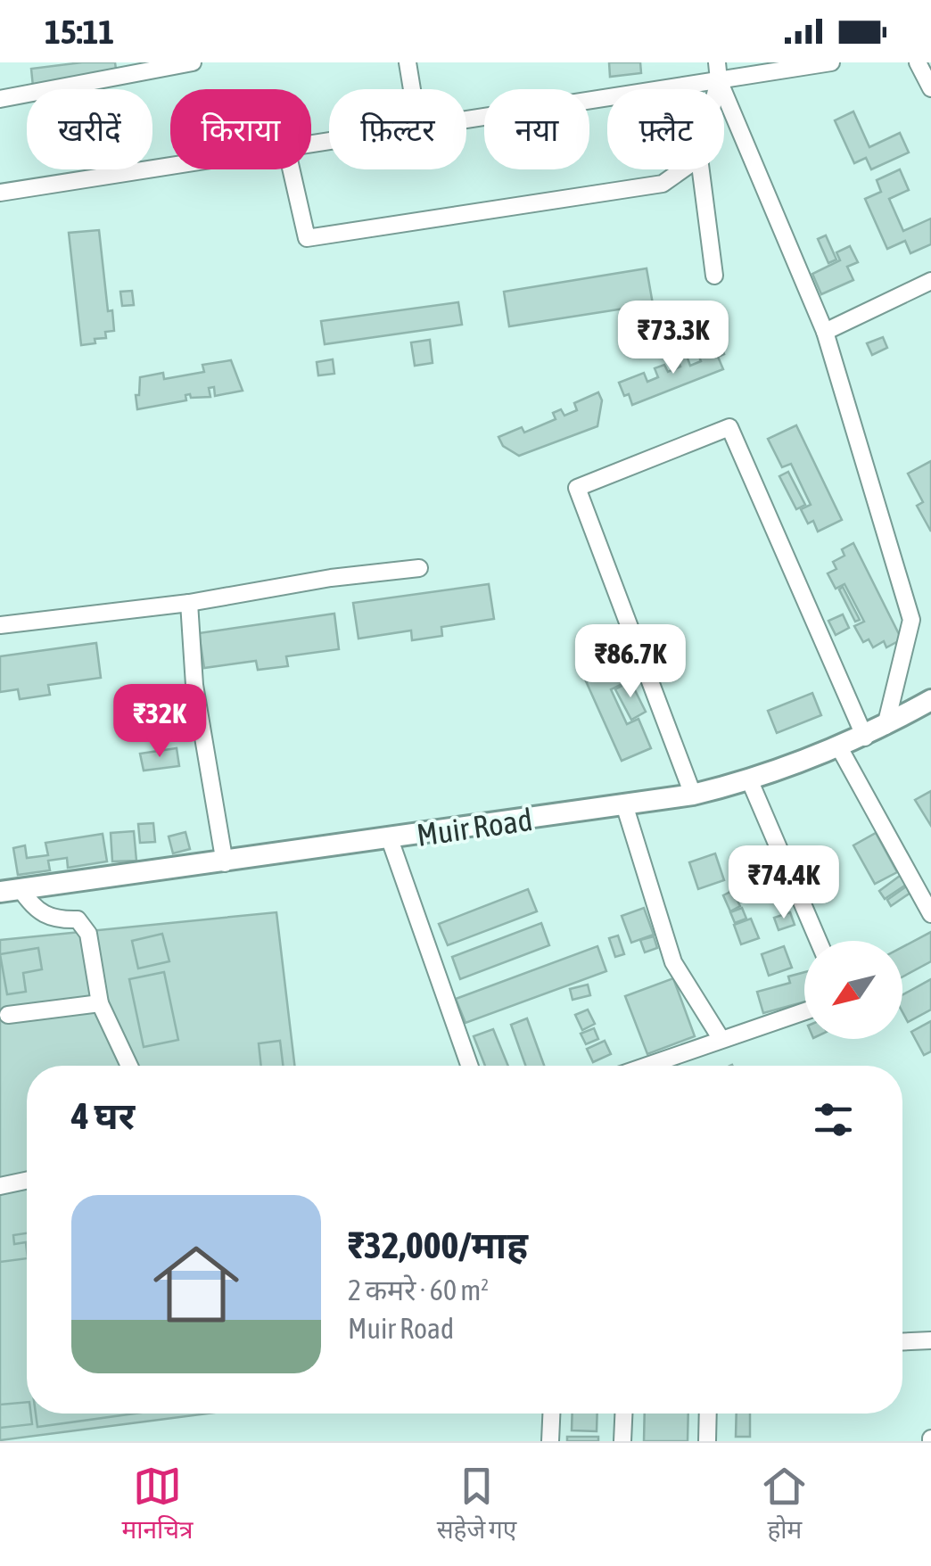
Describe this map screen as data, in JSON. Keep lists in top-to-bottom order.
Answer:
{
  "streets": {
    "main road": ["Muir Road"]
  },
  "north": "bottom left",
  "page": {
    "status": "15:11",
    "chip": [
      "खरीदें",
      "किराया",
      "फ़िल्टर",
      "नया",
      "फ़्लैट"
    ],
    "price": [
      "₹73.3K",
      "₹86.7K",
      "₹32K",
      "₹74.4K"
    ],
    "heading": "4 घर",
    "list": [
      {
        "name": "₹32,000/माह",
        "note": "2 कमरे · 60 m² · Muir Road"
      }
    ],
    "tabs": ["मानचित्र", "सहेजे गए", "होम"]
  }
}
